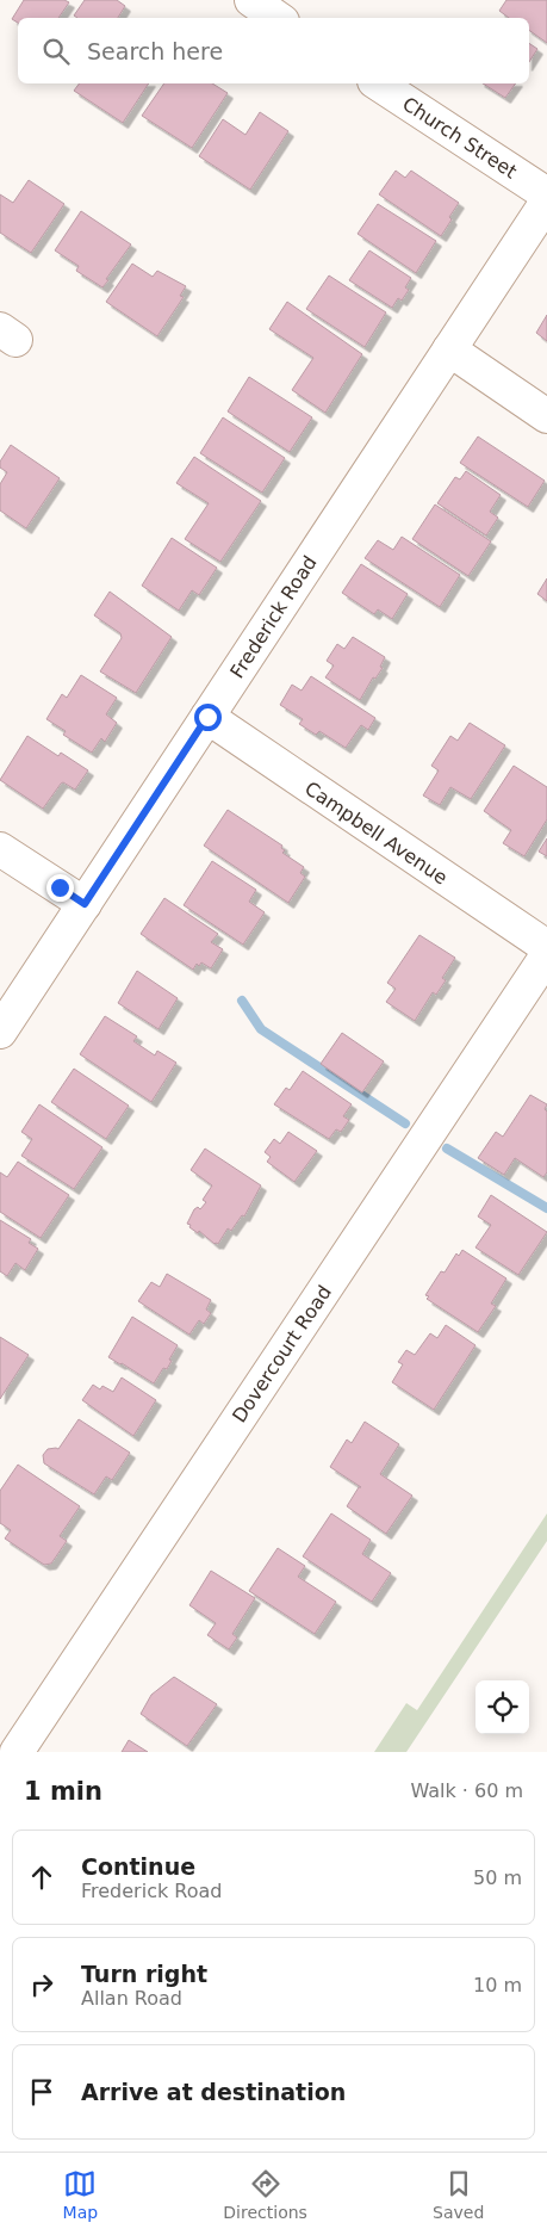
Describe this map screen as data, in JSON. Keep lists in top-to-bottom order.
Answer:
{
  "streets": {
    "street": [
      "Church Street",
      "Frederick Road",
      "Campbell Avenue",
      "Dovercourt Road"
    ]
  },
  "crossings": [
    ["Frederick Road", "Campbell Avenue"]
  ],
  "page": {
    "search": "Search here",
    "heading": ["1 min", "Walk · 60 m"],
    "list": [
      ["Continue", "Frederick Road", "50 m"],
      ["Turn right", "Allan Road", "10 m"],
      "Arrive at destination"
    ],
    "nav": ["Map", "Directions", "Saved"]
  }
}
